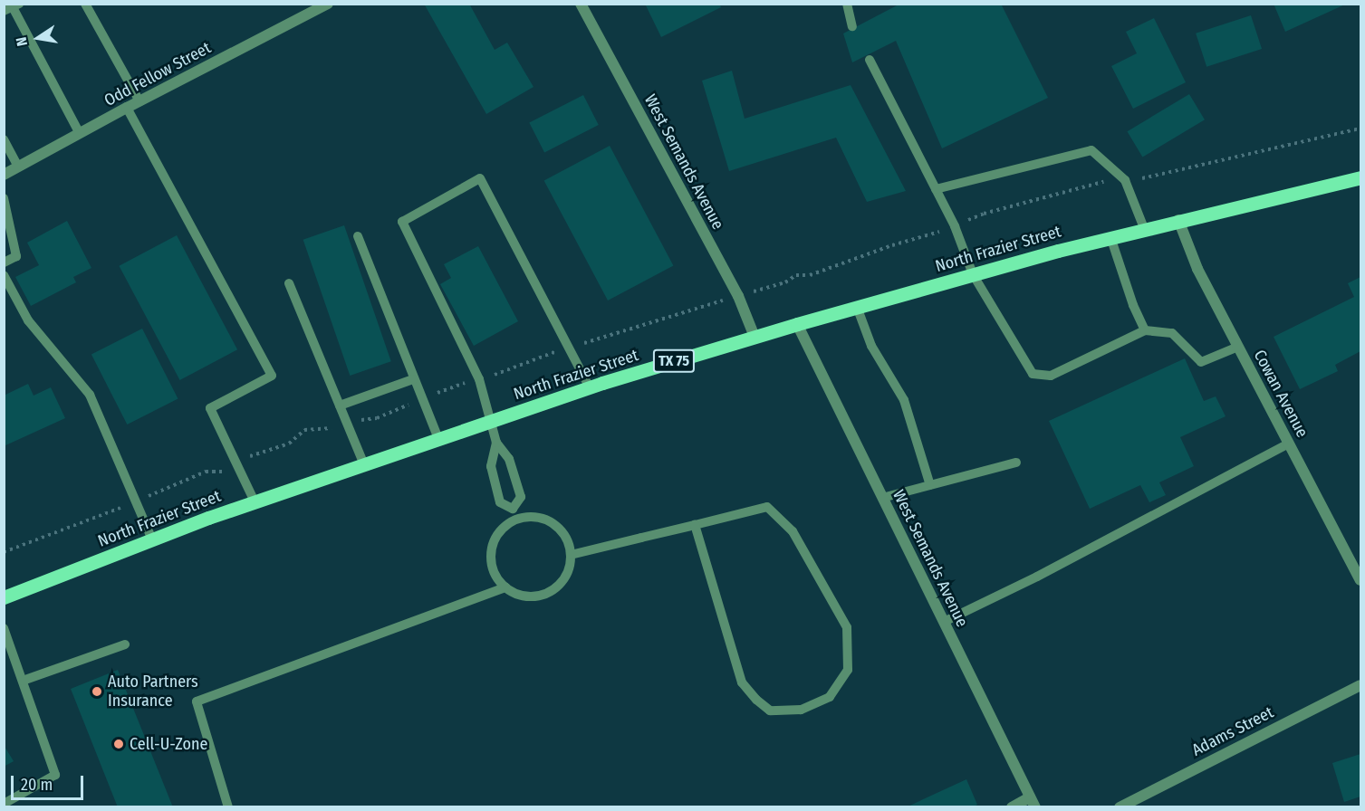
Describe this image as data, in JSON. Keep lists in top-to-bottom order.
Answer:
{
  "streets": {
    "main road": ["North Frazier Street", "TX 75"],
    "street": [
      "Odd Fellow Street",
      "West Semands Avenue",
      "Cowan Avenue",
      "Adams Street"
    ]
  },
  "crossings": [
    ["West Semands Avenue", "North Frazier Street"],
    ["North Frazier Street", "Cowan Avenue"]
  ],
  "places": ["Auto Partners Insurance", "Cell-U-Zone"],
  "scale_bar": "20 m",
  "north": "left"
}
